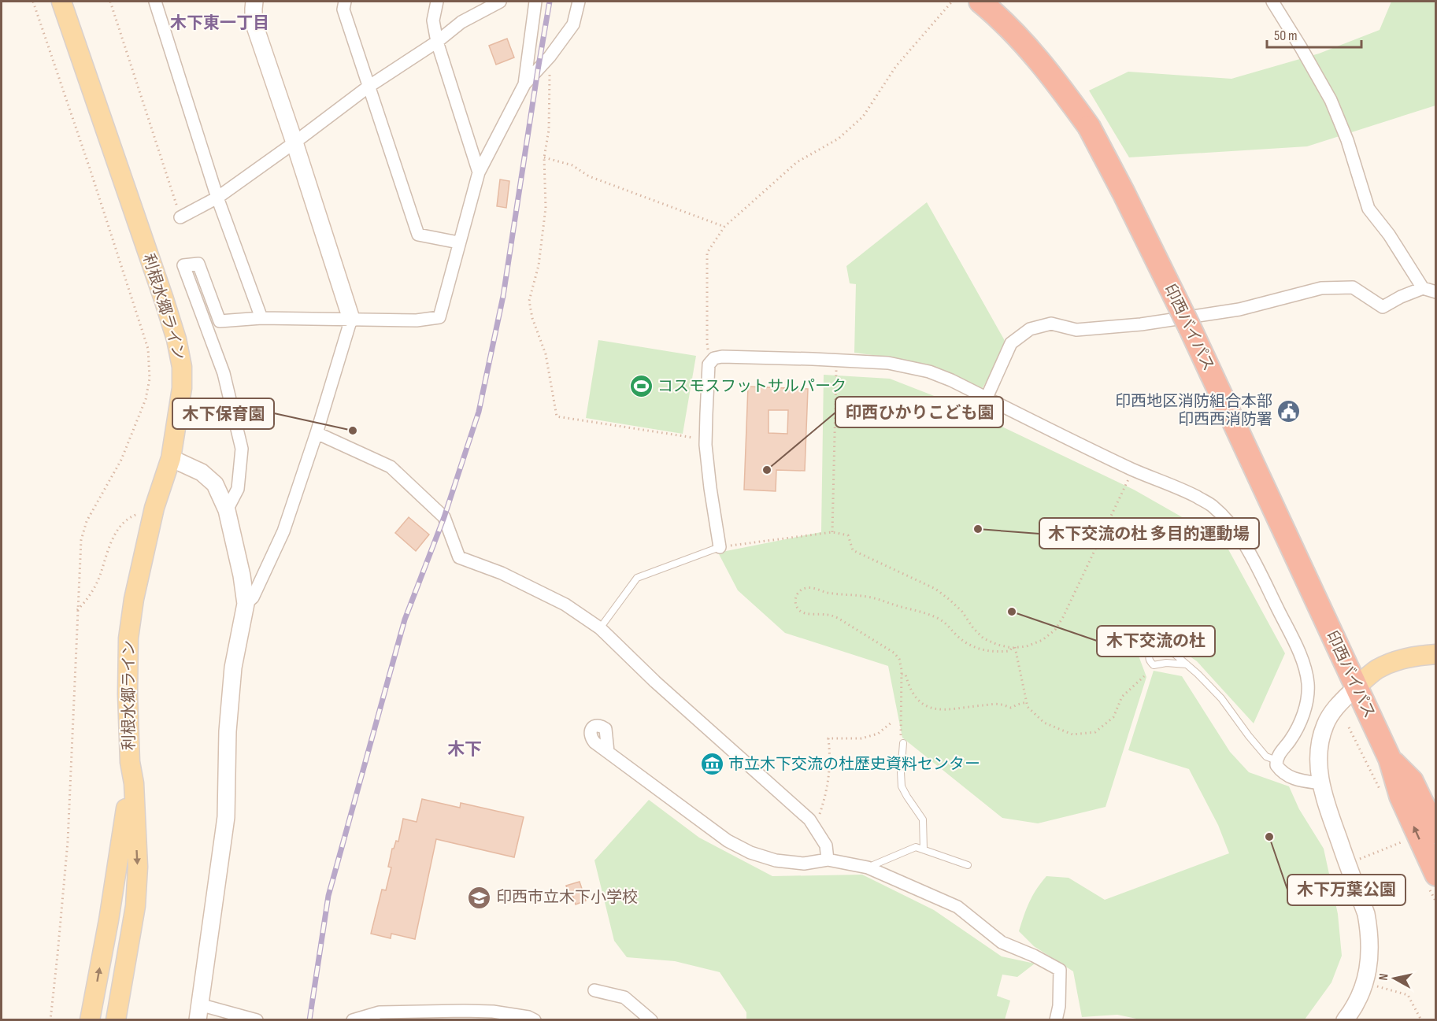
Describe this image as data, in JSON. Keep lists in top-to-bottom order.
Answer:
{
  "streets": {
    "highway": ["印西バイパス"],
    "main road": ["利根水郷ライン"]
  },
  "districts": ["木下東一丁目", "木下"],
  "places": {
    "sports": ["コスモスフットサルパーク"],
    "public building": ["印西地区消防組合本部 印西西消防署"],
    "other": [
      "木下保育園",
      "印西ひかりこども園",
      "木下交流の杜 多目的運動場",
      "木下交流の杜",
      "木下万葉公園"
    ],
    "museum": ["市立木下交流の杜歴史資料センター"],
    "school or university": ["印西市立木下小学校"]
  },
  "scale_bar": "50 m",
  "north": "left"
}
